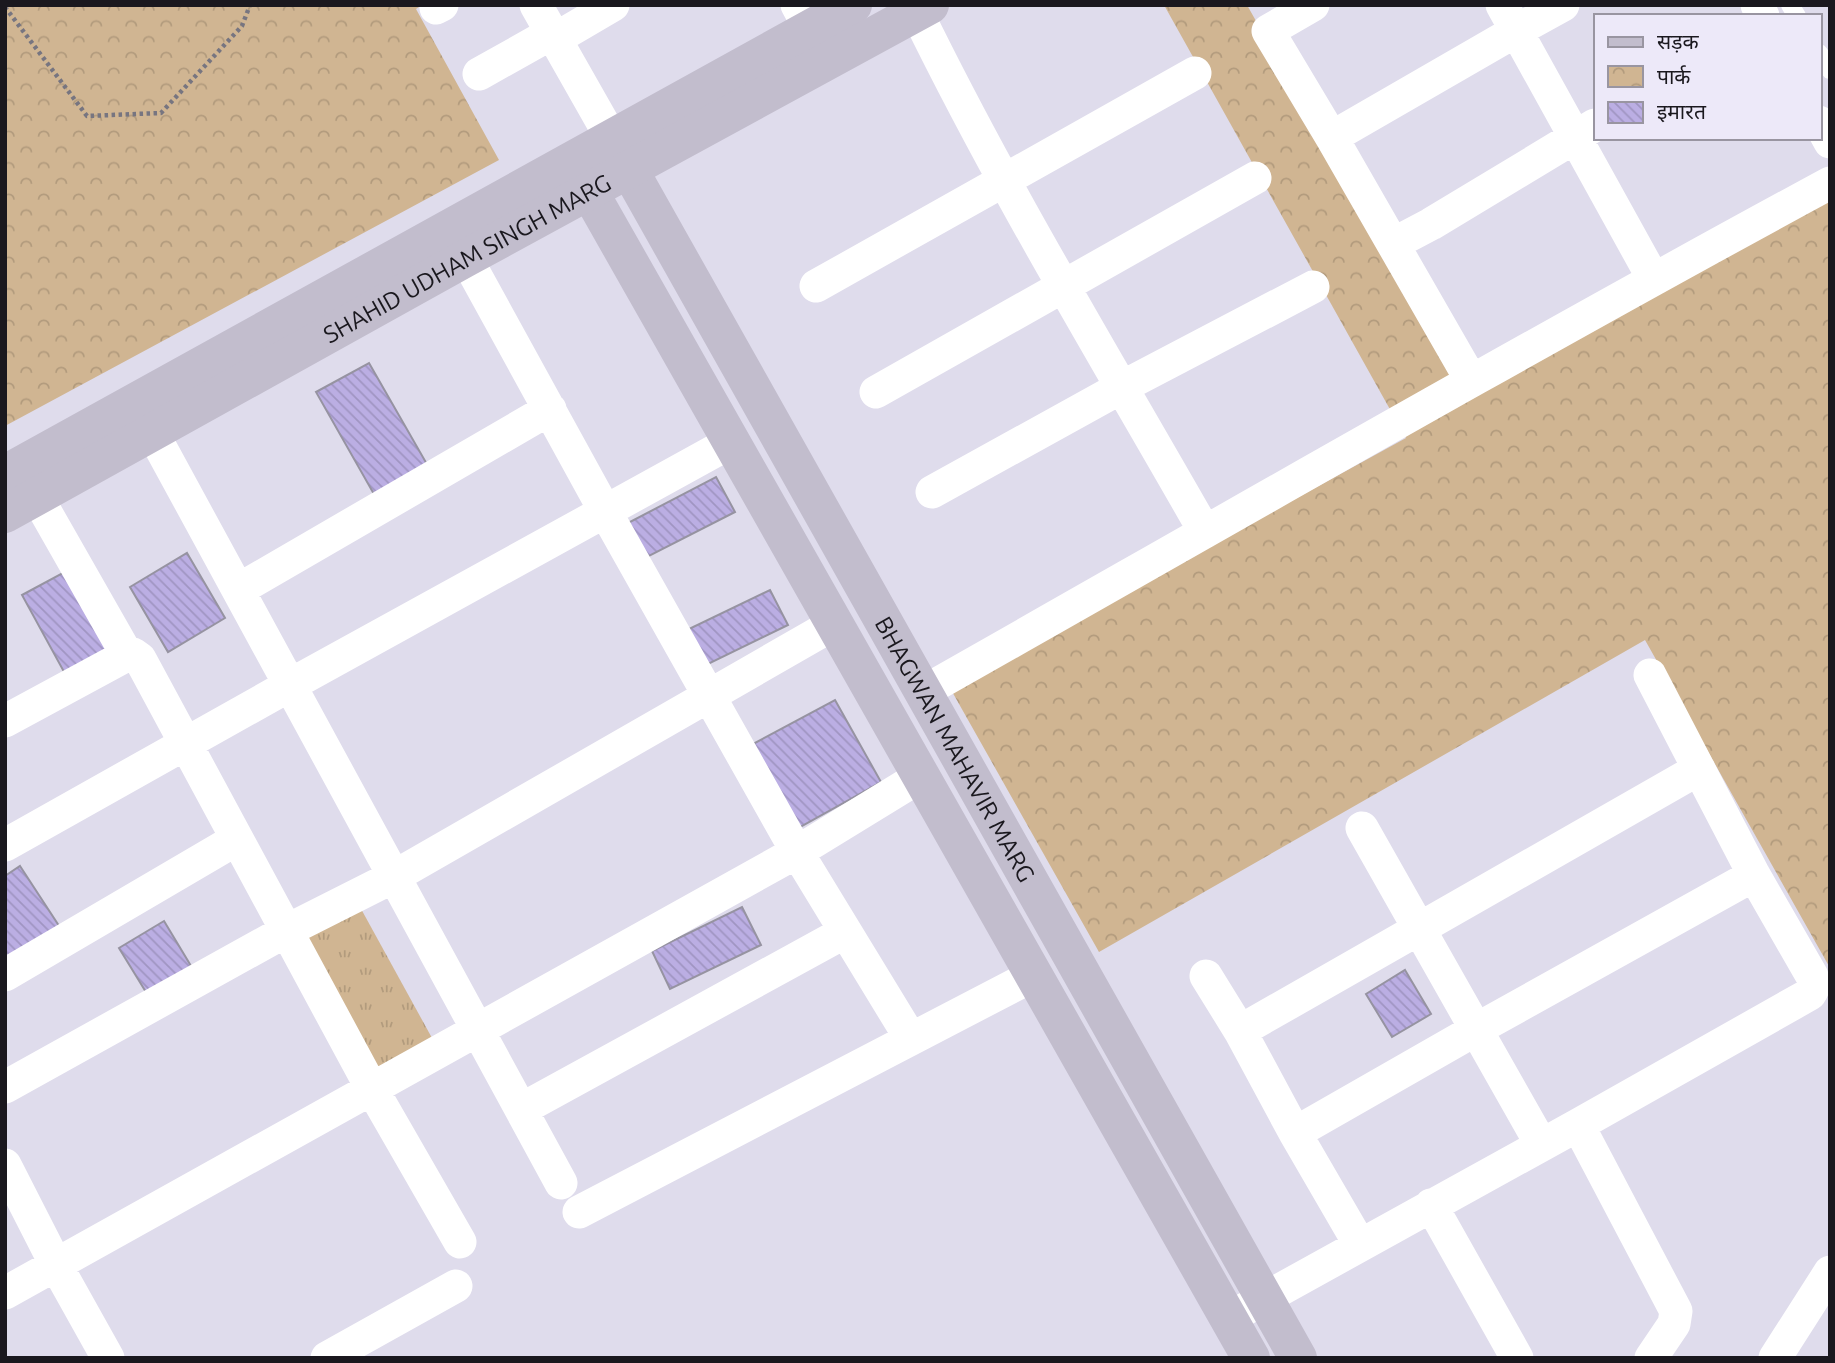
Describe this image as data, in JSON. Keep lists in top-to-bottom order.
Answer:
{
  "streets": {
    "street": ["SHAHID UDHAM SINGH MARG", "BHAGWAN MAHAVIR MARG"]
  },
  "crossings": [
    ["SHAHID UDHAM SINGH MARG", "BHAGWAN MAHAVIR MARG"]
  ],
  "legend": ["सड़क", "पार्क", "इमारत"]
}
